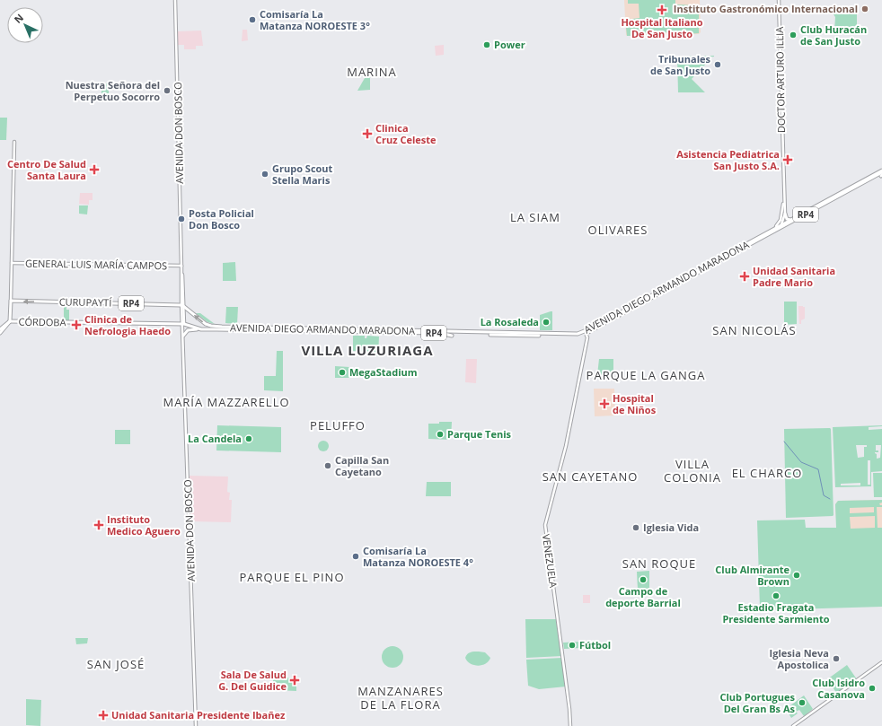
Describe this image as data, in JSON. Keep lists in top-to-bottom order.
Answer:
{
  "streets": {
    "main road": [
      "DOCTOR ARTURO ILLIA",
      "AVENIDA DON BOSCO",
      "RP4",
      "GENERAL LUIS MARÍA CAMPOS",
      "AVENIDA DIEGO ARMANDO MARADONA",
      "CURUPAYTÍ",
      "CÓRDOBA",
      "VENEZUELA"
    ]
  },
  "crossings": [
    ["DOCTOR ARTURO ILLIA", "AVENIDA DIEGO ARMANDO MARADONA"],
    ["AVENIDA DON BOSCO", "GENERAL LUIS MARÍA CAMPOS"],
    ["AVENIDA DON BOSCO", "AVENIDA DIEGO ARMANDO MARADONA"],
    ["AVENIDA DON BOSCO", "CURUPAYTÍ"],
    ["AVENIDA DON BOSCO", "CÓRDOBA"],
    ["AVENIDA DIEGO ARMANDO MARADONA", "CURUPAYTÍ"],
    ["AVENIDA DIEGO ARMANDO MARADONA", "CÓRDOBA"]
  ],
  "one_way": ["CURUPAYTÍ"],
  "districts": [
    "MARINA",
    "LA SIAM",
    "OLIVARES",
    "SAN NICOLÁS",
    "VILLA LUZURIAGA",
    "PARQUE LA GANGA",
    "MARÍA MAZZARELLO",
    "PELUFFO",
    "VILLA COLONIA",
    "EL CHARCO",
    "SAN CAYETANO",
    "SAN ROQUE",
    "PARQUE EL PINO",
    "SAN JOSÉ",
    "MANZANARES DE LA FLORA"
  ],
  "places": {
    "other": [
      "Instituto Gastronómico Internacional",
      "Comisaría La Matanza NOROESTE 3°",
      "Club Huracán de San Justo",
      "Power",
      "Tribunales de San Justo",
      "Nuestra Señora del Perpetuo Socorro",
      "Grupo Scout Stella Maris",
      "Posta Policial Don Bosco",
      "La Rosaleda",
      "MegaStadium",
      "Parque Tenis",
      "La Candela",
      "Capilla San Cayetano",
      "Iglesia Vida",
      "Comisaría La Matanza NOROESTE 4°",
      "Club Almirante Brown",
      "Campo de deporte Barrial",
      "Estadio Fragata Presidente Sarmiento",
      "Fútbol",
      "Iglesia Neva Apostolica",
      "Club Isidro Casanova",
      "Club Portugues Del Gran Bs As"
    ],
    "health": [
      "Hospital Italiano De San Justo",
      "Clinica Cruz Celeste",
      "Asistencia Pediatrica San Justo S.A.",
      "Centro De Salud Santa Laura",
      "Unidad Sanitaria Padre Mario",
      "Clinica de Nefrologia Haedo",
      "Hospital de Niños",
      "Instituto Medico Aguero",
      "Sala De Salud G. Del Guidice",
      "Unidad Sanitaria Presidente Ibañez"
    ]
  },
  "north": "top left"
}
